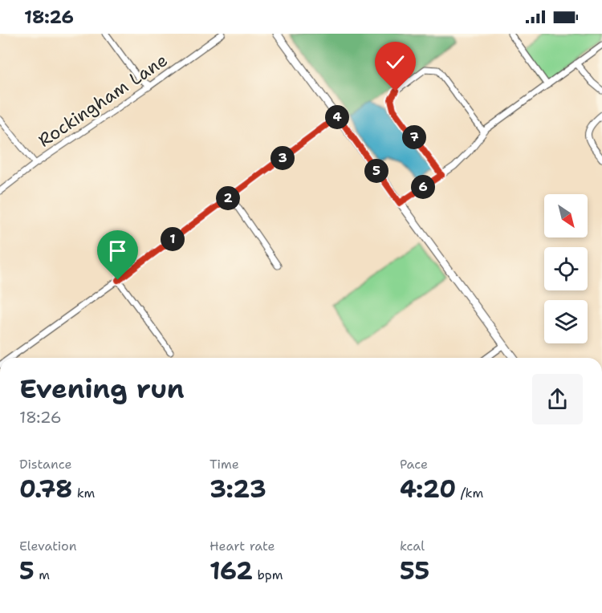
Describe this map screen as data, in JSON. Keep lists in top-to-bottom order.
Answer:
{
  "streets": {
    "street": ["Rockingham Lane"]
  },
  "north": "bottom right",
  "page": {
    "status": "18:26",
    "pins": [
      "4",
      "7",
      "3",
      "5",
      "6",
      "2",
      "1"
    ],
    "heading": ["Evening run", "18:26"],
    "stats": [
      ["Distance", "0.78 km"],
      ["Time", "3:23"],
      ["Pace", "4:20 /km"],
      ["Elevation", "5 m"],
      ["Heart rate", "162 bpm"],
      ["kcal", "55"]
    ]
  }
}
